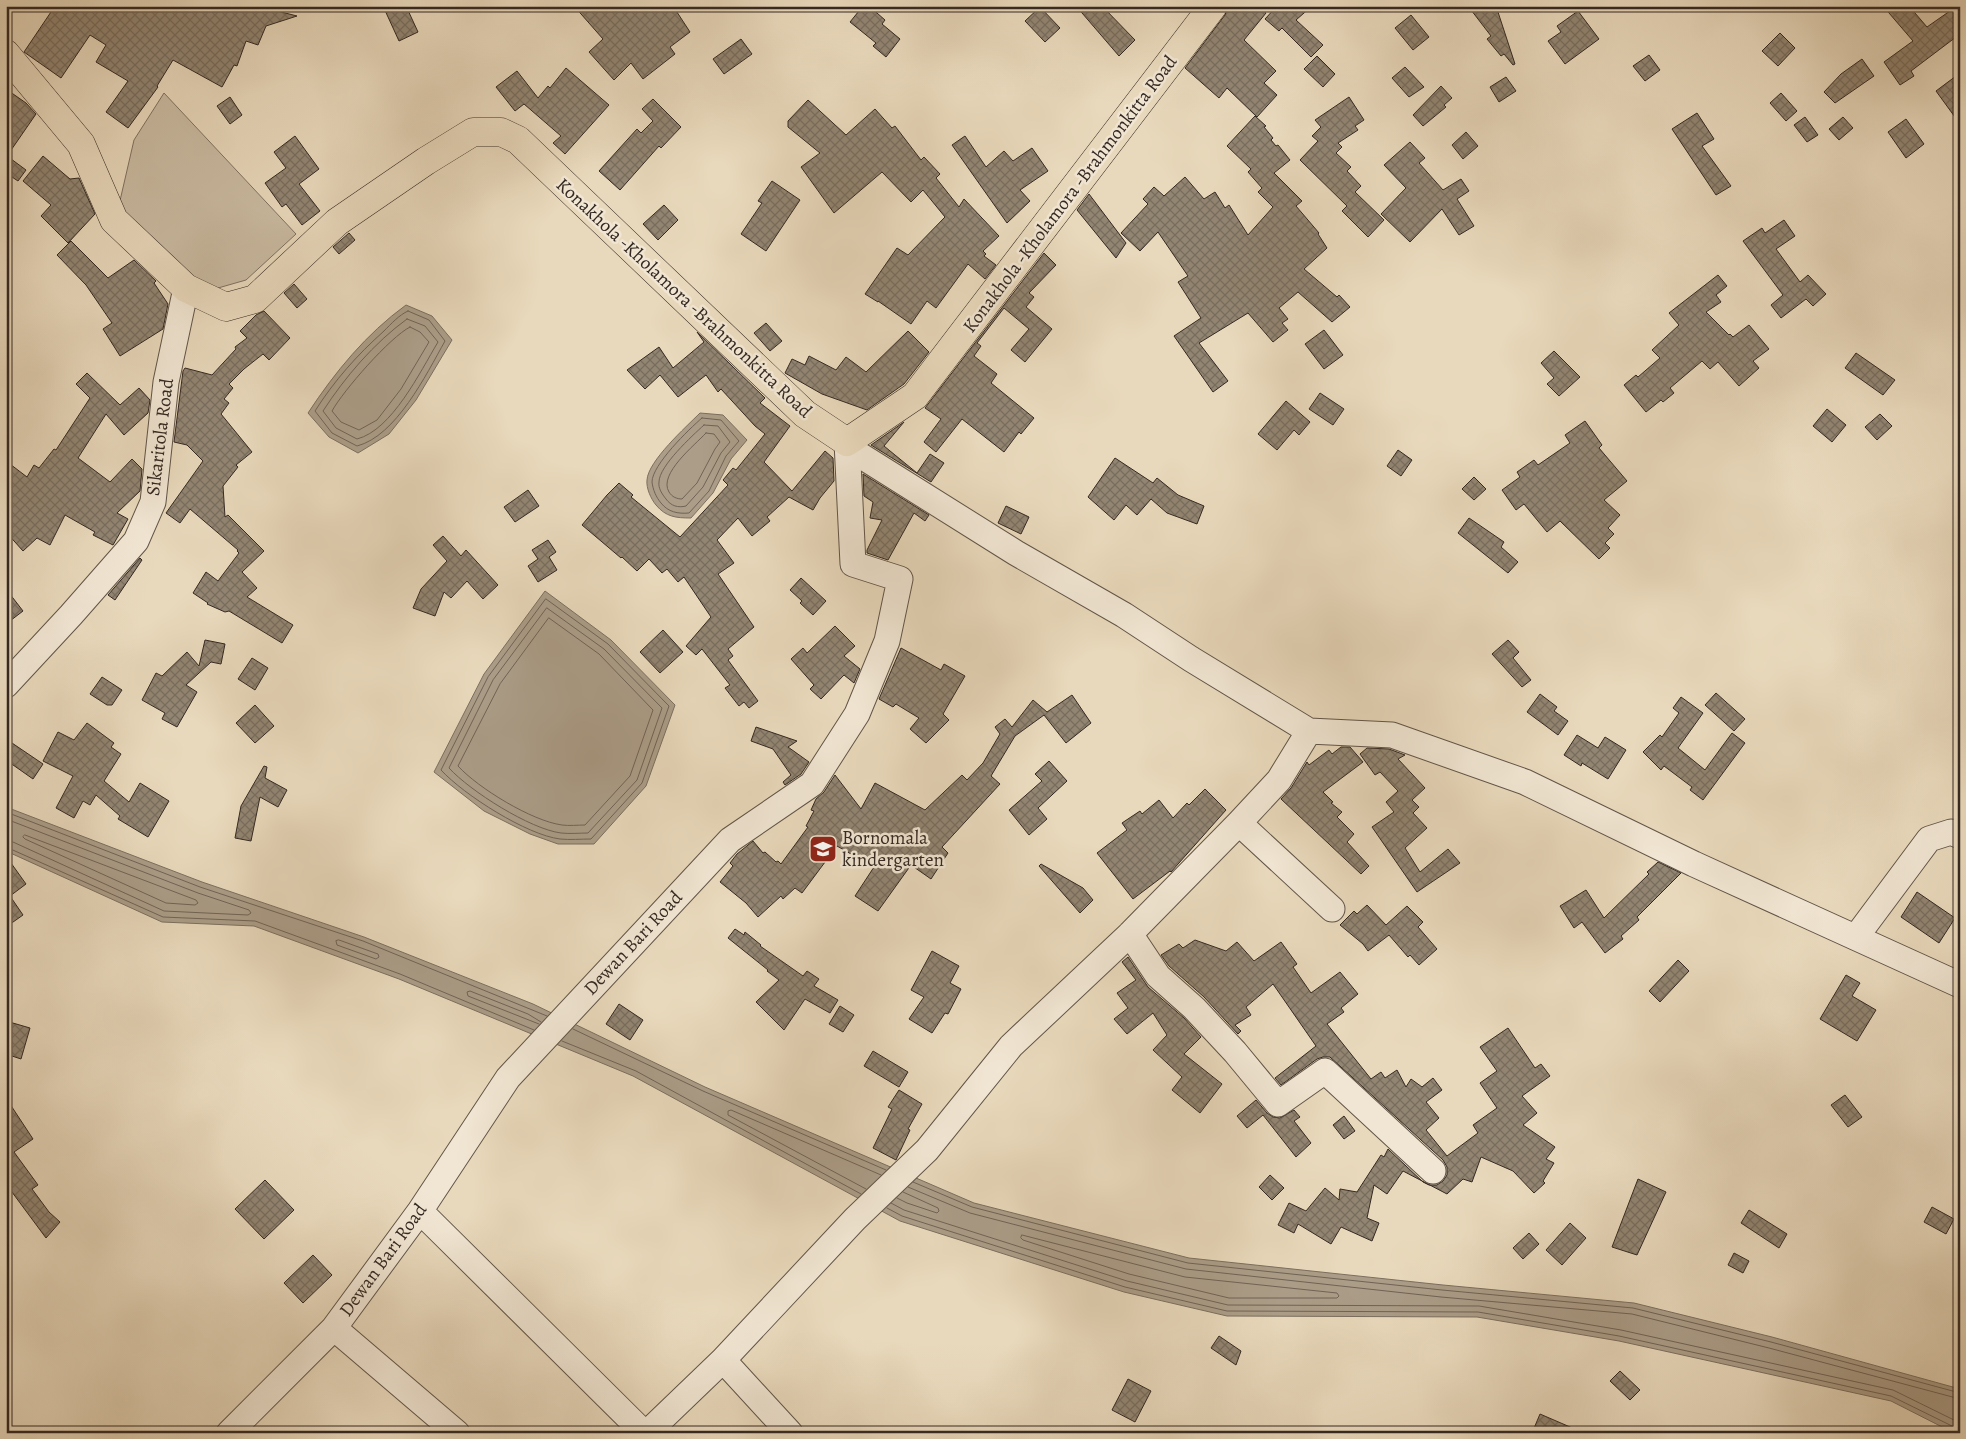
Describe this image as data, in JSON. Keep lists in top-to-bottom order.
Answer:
{
  "streets": {
    "main road": ["Konakhola -Kholamora -Brahmonkitta Road"],
    "street": ["Sikaritola Road", "Dewan Bari Road"]
  },
  "crossings": [
    ["Konakhola -Kholamora -Brahmonkitta Road", "Sikaritola Road"],
    ["Konakhola -Kholamora -Brahmonkitta Road", "Dewan Bari Road"]
  ],
  "places": {
    "school or university": ["Bornomala kindergarten"]
  }
}
